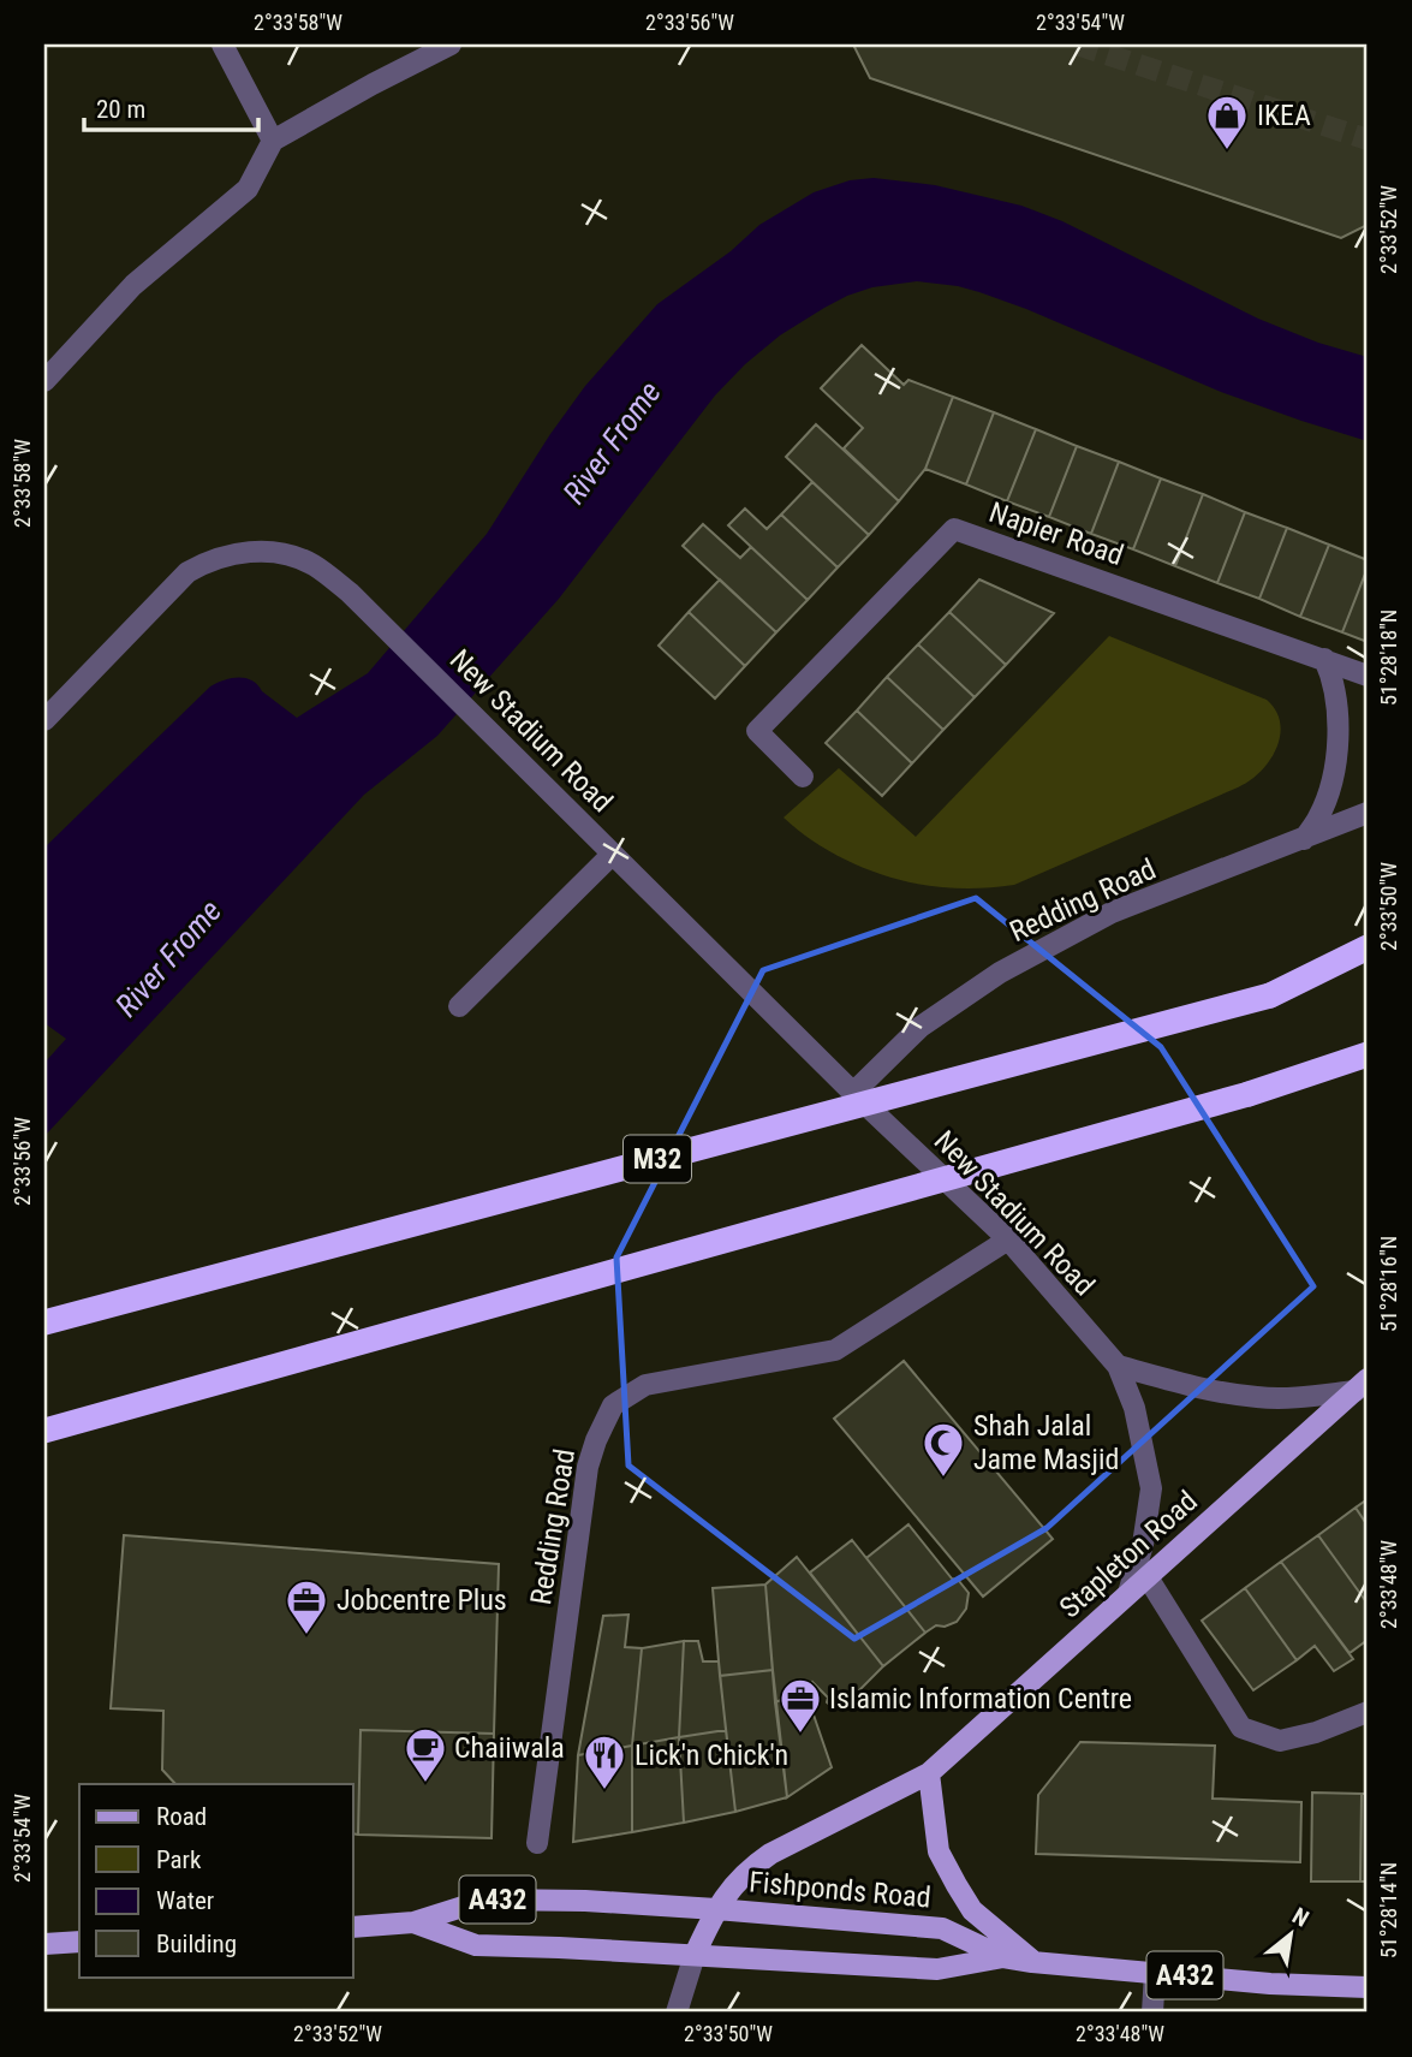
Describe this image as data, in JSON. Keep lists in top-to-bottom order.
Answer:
{
  "streets": {
    "highway": ["M32"],
    "main road": ["Stapleton Road", "Fishponds Road", "A432"],
    "street": ["Napier Road", "New Stadium Road", "Redding Road"]
  },
  "crossings": [
    ["New Stadium Road", "Redding Road"],
    ["New Stadium Road", "Stapleton Road"],
    ["Stapleton Road", "Fishponds Road"],
    ["Stapleton Road", "A432"],
    ["Fishponds Road", "A432"]
  ],
  "water": ["River Frome"],
  "places": {
    "shop": ["IKEA"],
    "mosque": ["Shah Jalal Jame Masjid"],
    "office": ["Jobcentre Plus", "Islamic Information Centre"],
    "cafe": ["Chaiiwala"],
    "restaurant": ["Lick'n Chick'n"]
  },
  "legend": [
    "Road",
    "Park",
    "Water",
    "Building"
  ],
  "scale_bar": "20 m",
  "north": "top right",
  "coordinates": [
    "2°33'58\"W",
    "2°33'56\"W",
    "2°33'54\"W",
    "2°33'52\"W",
    "51°28'18\"N",
    "2°33'50\"W",
    "51°28'16\"N",
    "2°33'48\"W",
    "51°28'14\"N"
  ]
}
